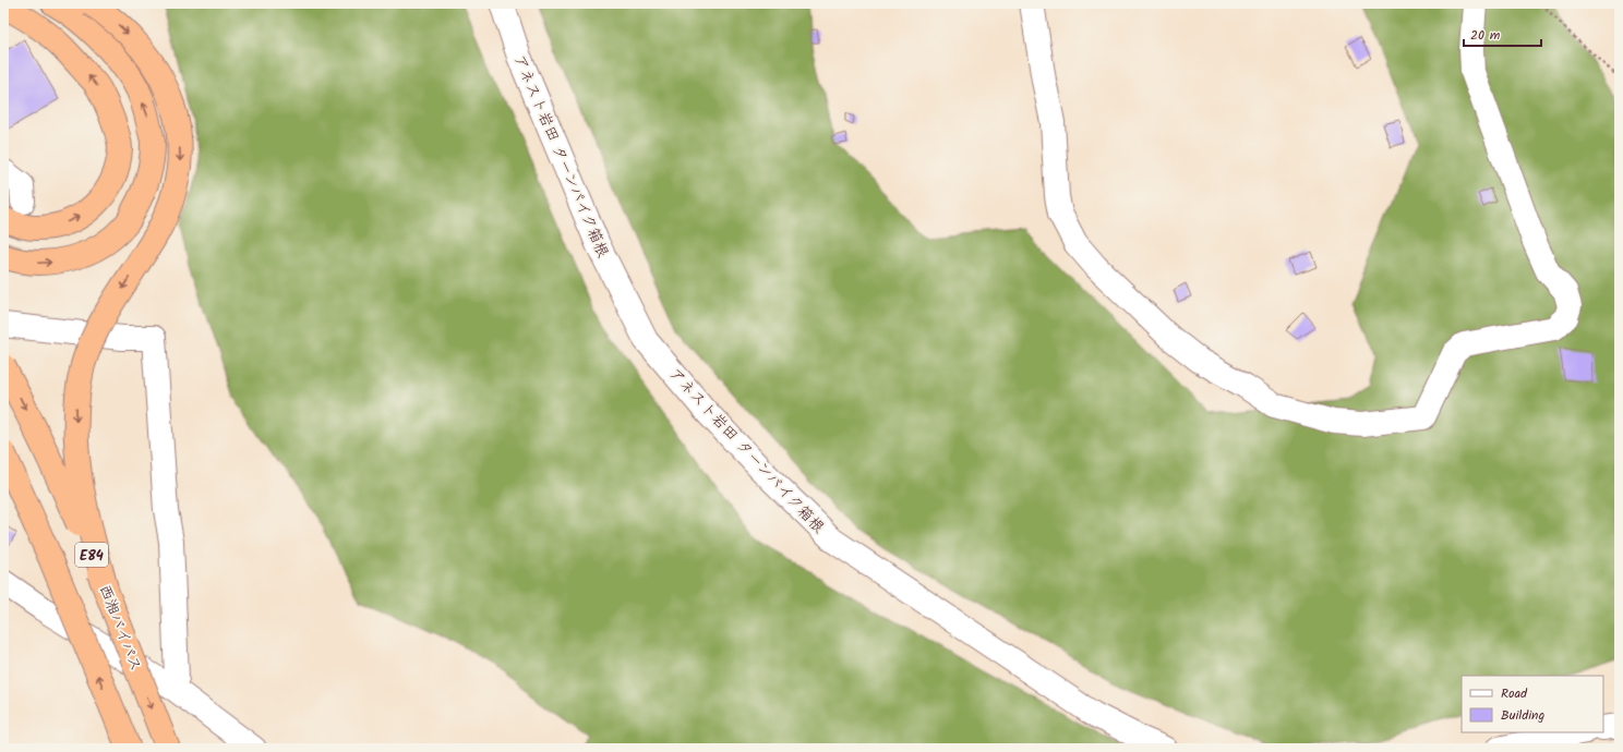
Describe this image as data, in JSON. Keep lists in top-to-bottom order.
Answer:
{
  "streets": {
    "highway": ["E84", "西湘バイパス"],
    "street": ["アネスト岩田 ターンパイク箱根"]
  },
  "legend": ["Road", "Building"],
  "scale_bar": "20 m"
}
